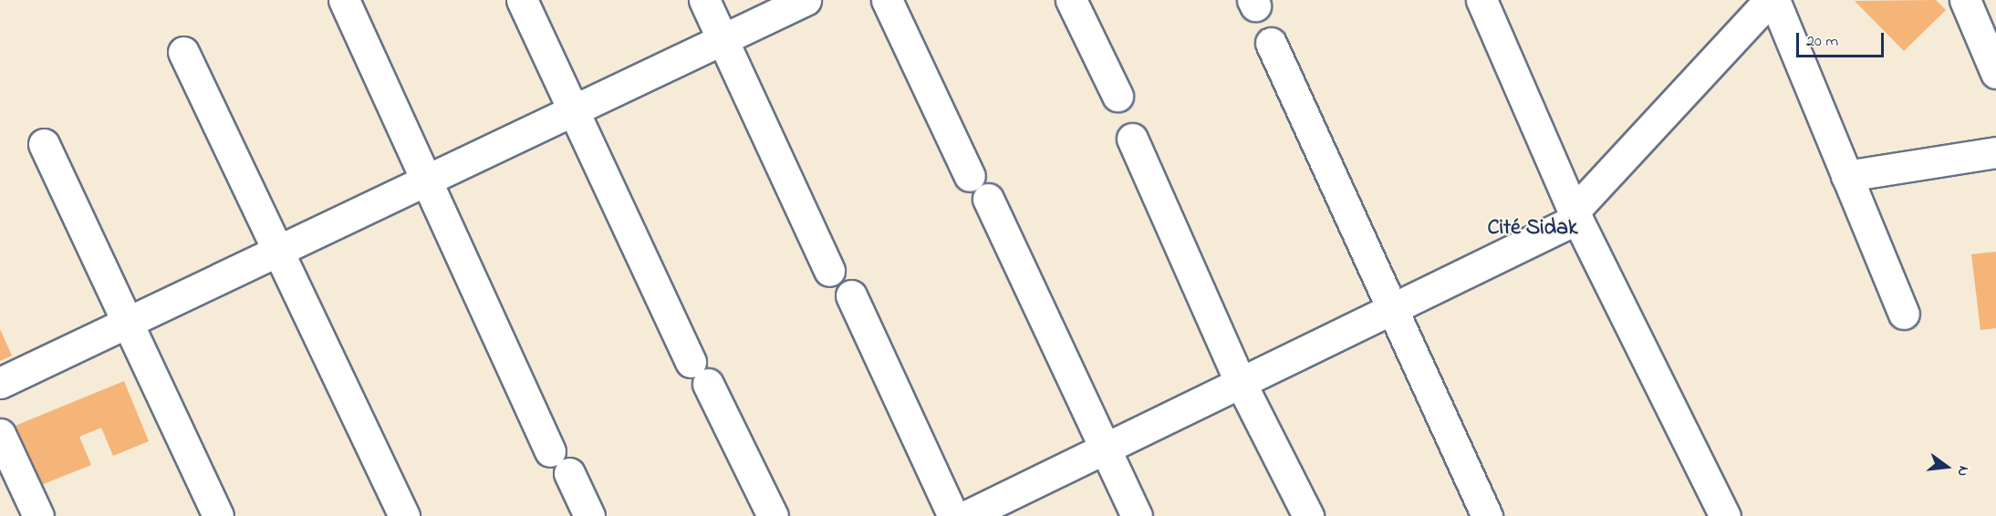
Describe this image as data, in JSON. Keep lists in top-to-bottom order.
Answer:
{
  "districts": ["Cité Sidak"],
  "scale_bar": "20 m",
  "north": "right"
}
